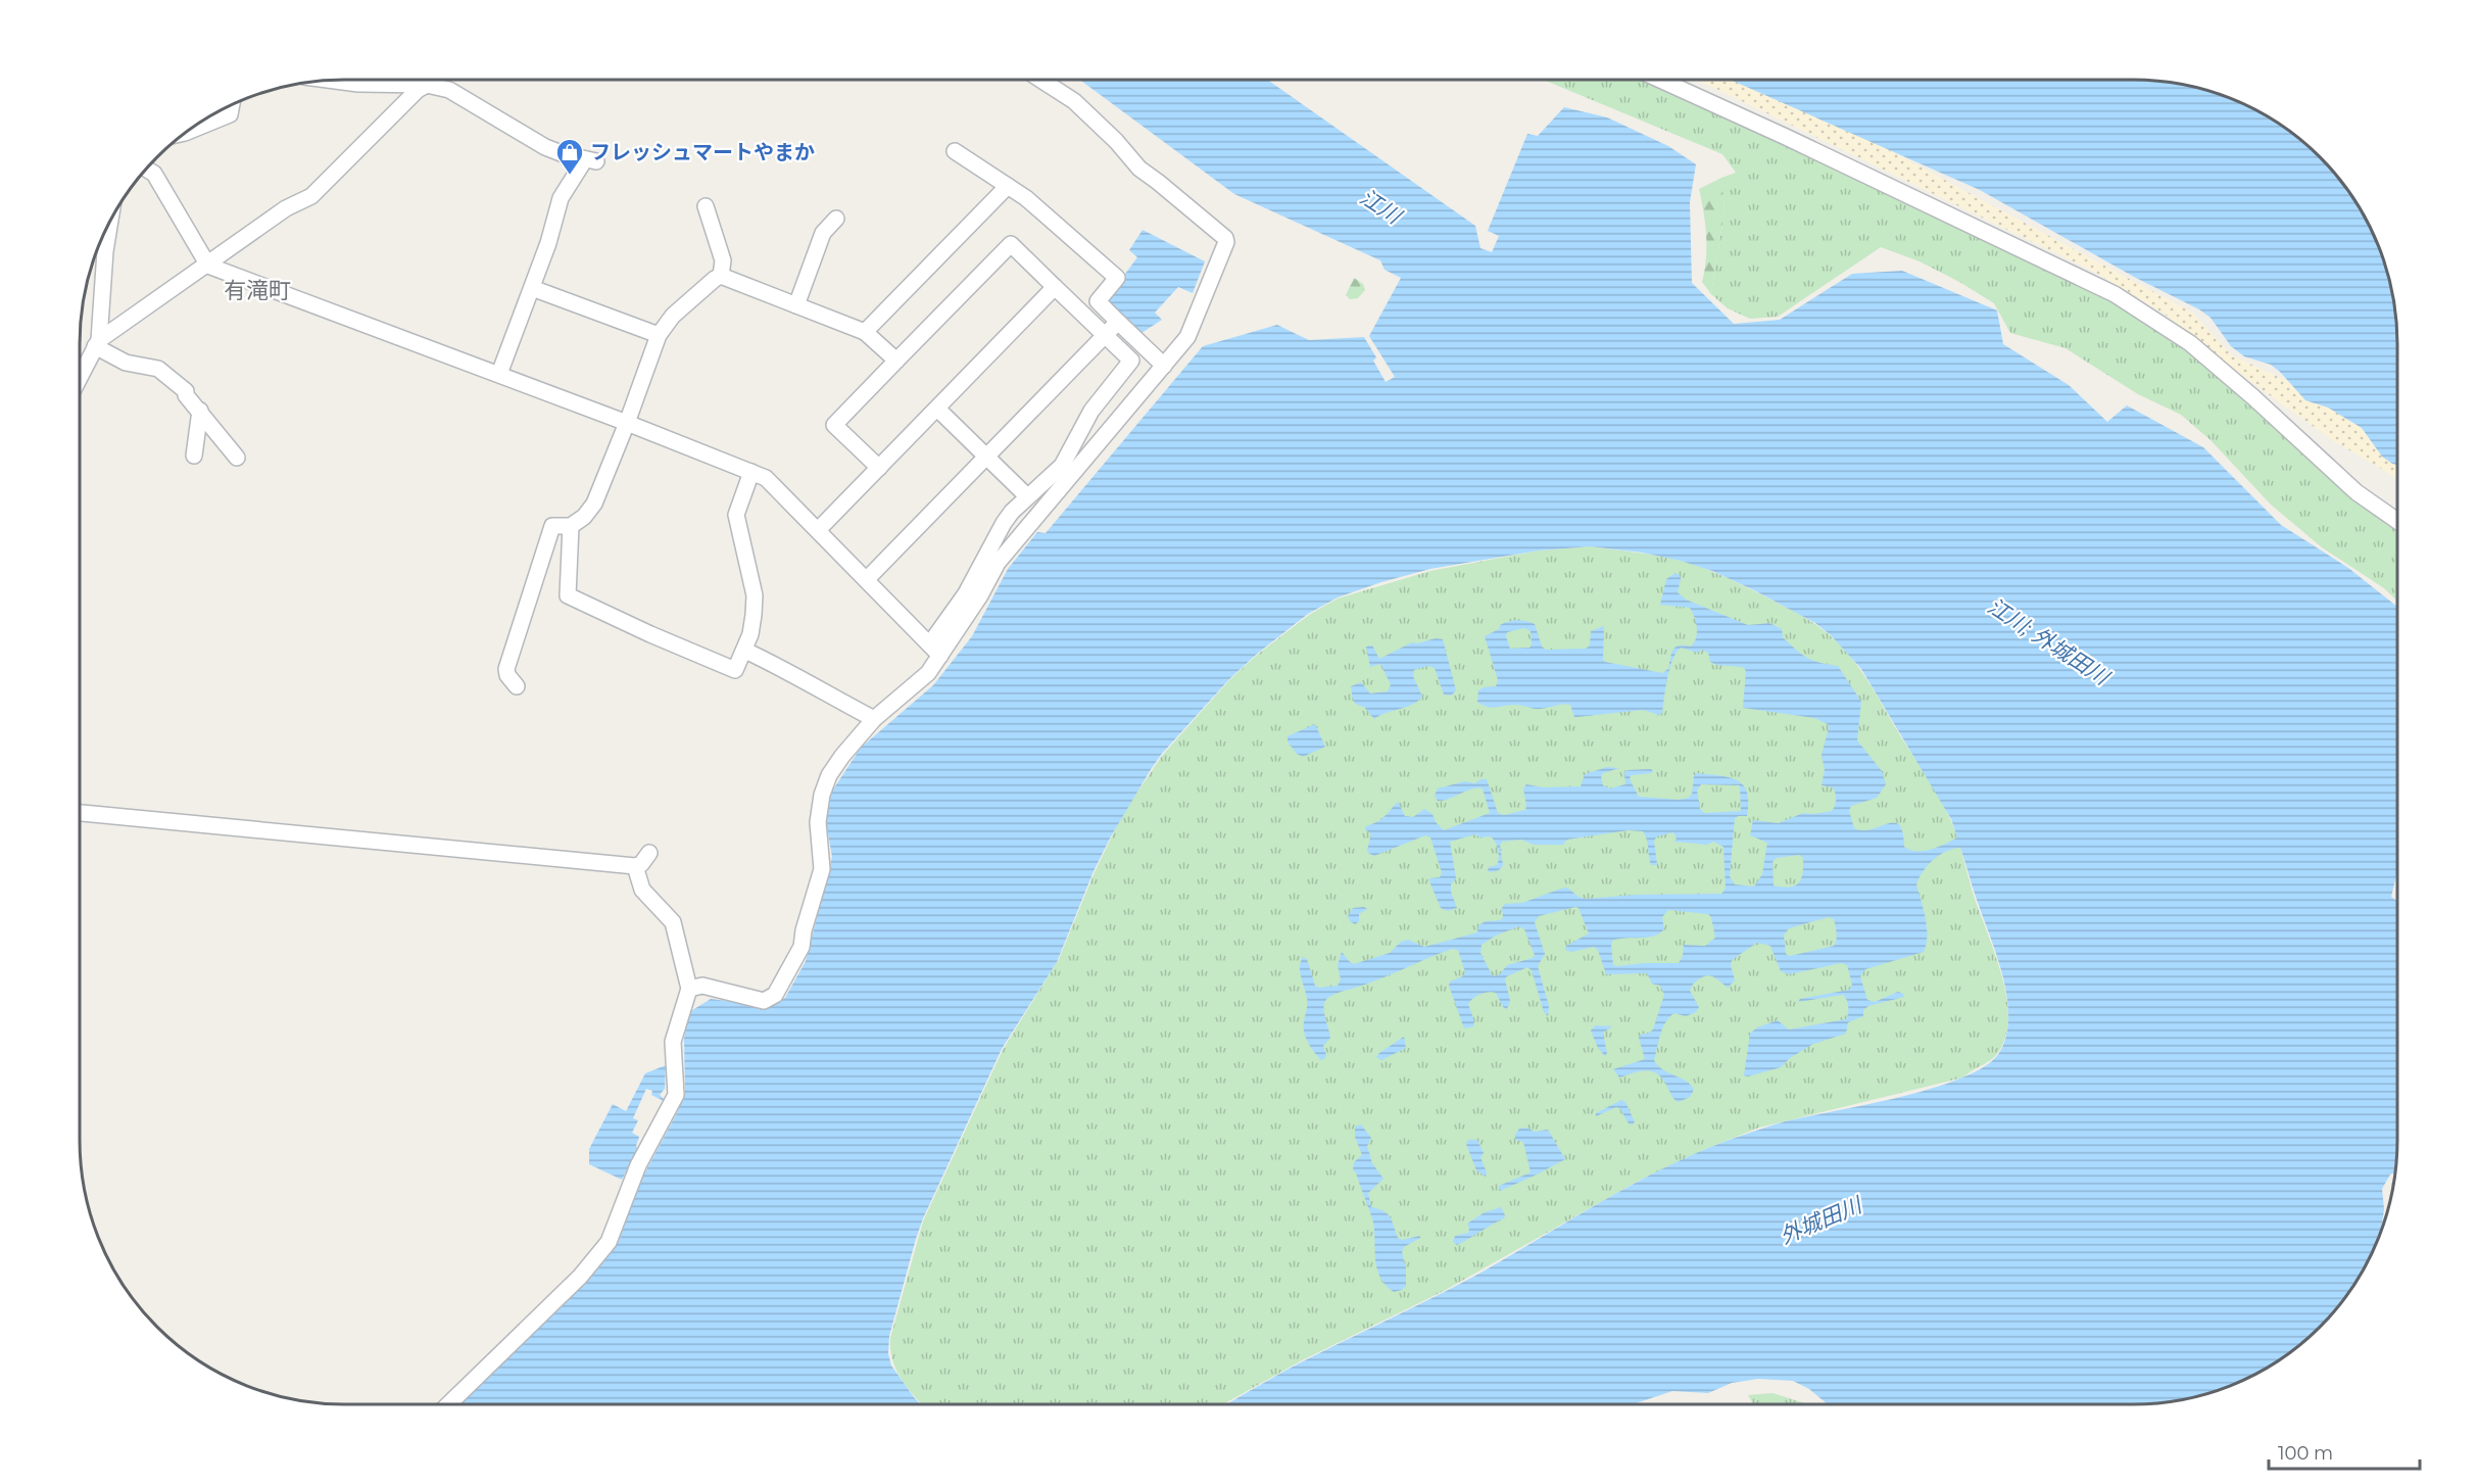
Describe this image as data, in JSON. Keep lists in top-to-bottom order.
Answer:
{
  "districts": ["有滝町"],
  "water": ["江川", "江川; 外城田川", "外城田川"],
  "places": {
    "shop": ["フレッシュマートやまか"]
  },
  "scale_bar": "100 m"
}
